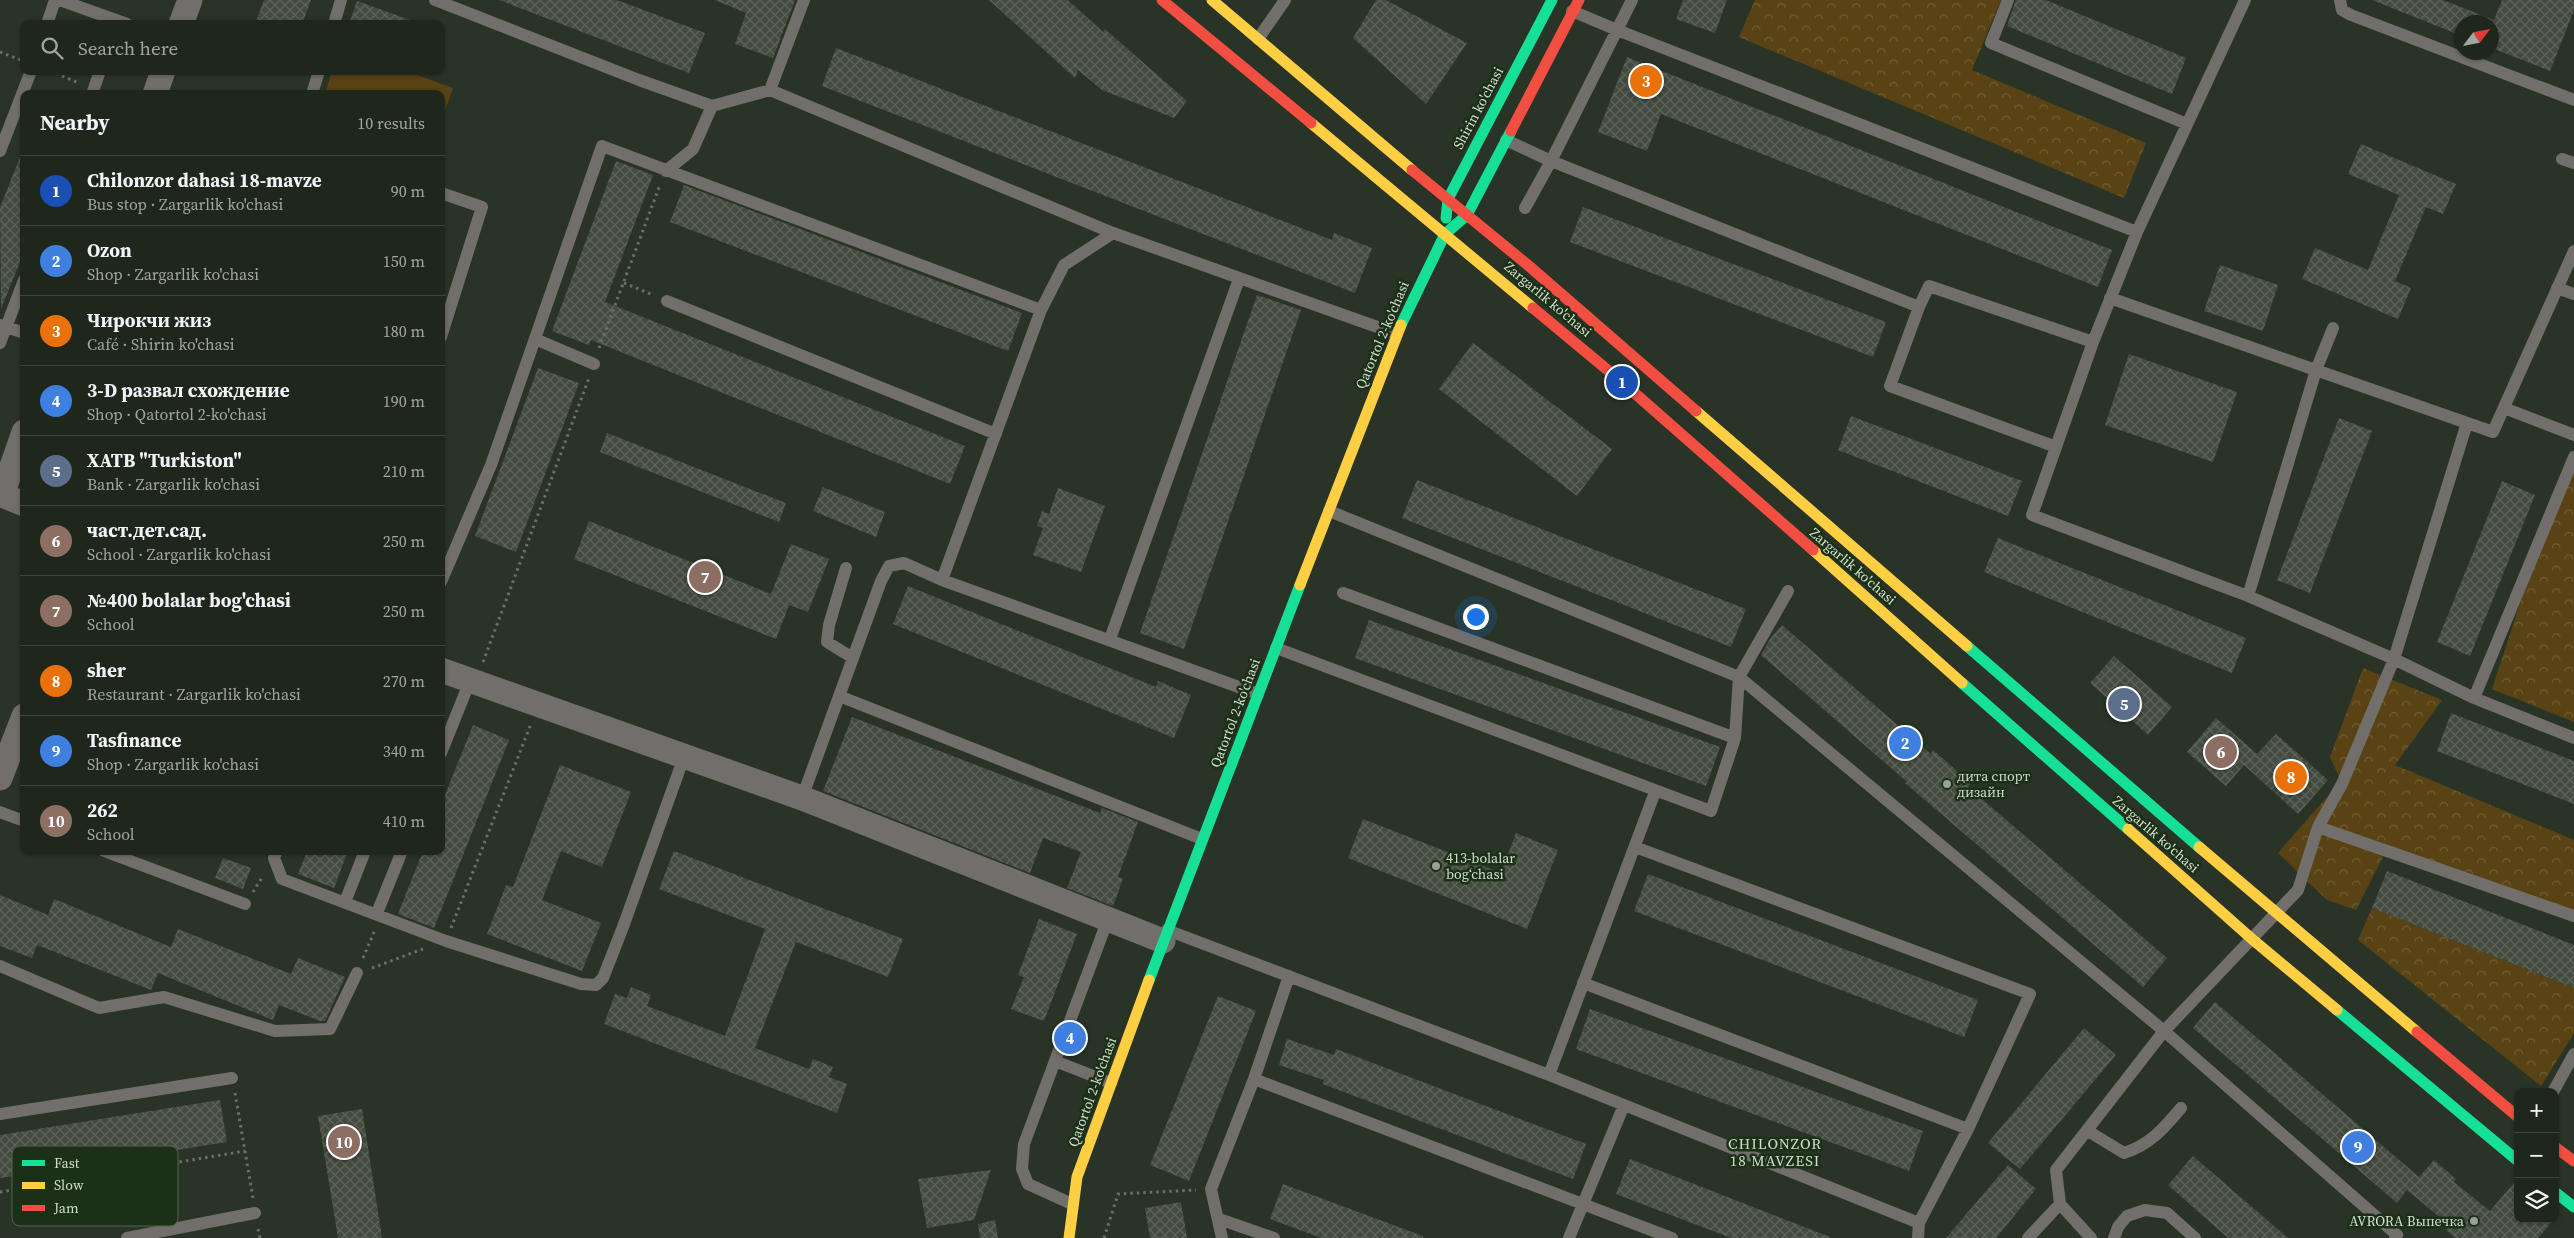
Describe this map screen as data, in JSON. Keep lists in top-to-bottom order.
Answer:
{
  "streets": {
    "main road": ["Shirin ko'chasi", "Zargarlik ko'chasi", "Qatortol 2-ko'chasi"]
  },
  "crossings": [
    ["Shirin ko'chasi", "Zargarlik ko'chasi"],
    ["Shirin ko'chasi", "Qatortol 2-ko'chasi"],
    ["Zargarlik ko'chasi", "Qatortol 2-ko'chasi"]
  ],
  "districts": ["CHILONZOR 18 MAVZESI"],
  "places": ["дита спорт дизайн", "413-bolalar bogʻchasi", "AVRORA Выпечка"],
  "legend": ["Fast", "Slow", "Jam"],
  "north": "top right",
  "page": {
    "search": "Search here",
    "pins": [
      "3",
      "1",
      "7",
      "5",
      "2",
      "6",
      "8",
      "4",
      "10",
      "9"
    ],
    "heading": ["Nearby", "10 results"],
    "list": [
      {
        "mark": "1",
        "name": "Chilonzor dahasi 18-mavze",
        "note": "Bus stop · Zargarlik ko'chasi",
        "value": "90 m"
      },
      {
        "mark": "2",
        "name": "Ozon",
        "note": "Shop · Zargarlik ko'chasi",
        "value": "150 m"
      },
      {
        "mark": "3",
        "name": "Чирокчи жиз",
        "note": "Café · Shirin ko'chasi",
        "value": "180 m"
      },
      {
        "mark": "4",
        "name": "3-D развал схождение",
        "note": "Shop · Qatortol 2-ko'chasi",
        "value": "190 m"
      },
      {
        "mark": "5",
        "name": "XATB \"Turkiston\"",
        "note": "Bank · Zargarlik ko'chasi",
        "value": "210 m"
      },
      {
        "mark": "6",
        "name": "част.дет.сад.",
        "note": "School · Zargarlik ko'chasi",
        "value": "250 m"
      },
      {
        "mark": "7",
        "name": "№400 bolalar bog'chasi",
        "note": "School",
        "value": "250 m"
      },
      {
        "mark": "8",
        "name": "sher",
        "note": "Restaurant · Zargarlik ko'chasi",
        "value": "270 m"
      },
      {
        "mark": "9",
        "name": "Tasfinance",
        "note": "Shop · Zargarlik ko'chasi",
        "value": "340 m"
      },
      {
        "mark": "10",
        "name": "262",
        "note": "School",
        "value": "410 m"
      }
    ],
    "map_buttons": ["+", "−"]
  }
}
